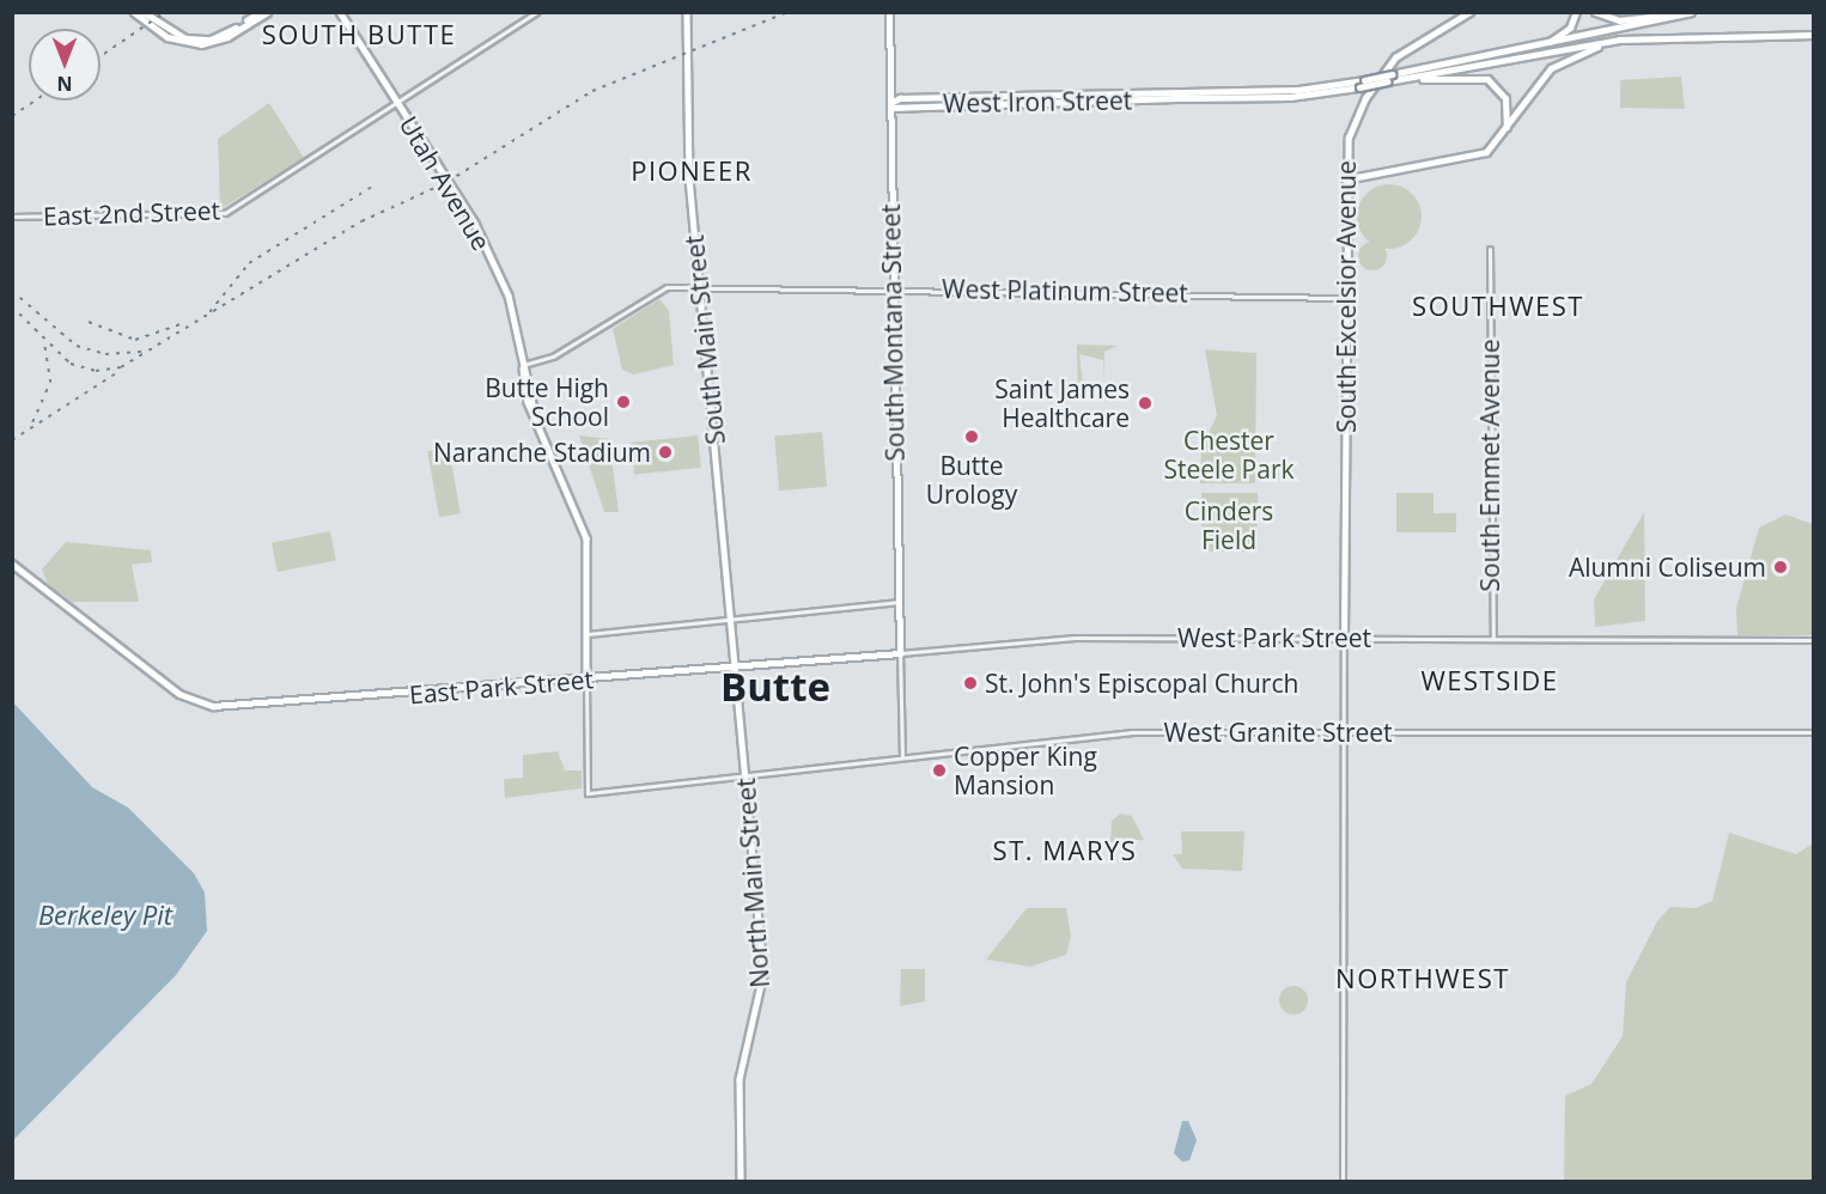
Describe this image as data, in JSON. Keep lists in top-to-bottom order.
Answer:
{
  "streets": {
    "main road": [
      "West Iron Street",
      "Utah Avenue",
      "South Excelsior Avenue",
      "South Montana Street",
      "South Main Street",
      "West Park Street",
      "East Park Street",
      "North Main Street"
    ],
    "street": [
      "East 2nd Street",
      "West Platinum Street",
      "South Emmet Avenue",
      "West Granite Street"
    ]
  },
  "crossings": [
    ["West Iron Street", "South Montana Street"],
    ["Utah Avenue", "East 2nd Street"],
    ["Utah Avenue", "West Platinum Street"],
    ["West Platinum Street", "South Excelsior Avenue"],
    ["West Platinum Street", "South Montana Street"],
    ["West Platinum Street", "South Main Street"],
    ["South Excelsior Avenue", "West Park Street"],
    ["South Montana Street", "West Park Street"],
    ["South Main Street", "West Park Street"],
    ["South Main Street", "East Park Street"],
    ["South Main Street", "North Main Street"],
    ["South Emmet Avenue", "West Park Street"],
    ["West Park Street", "East Park Street"],
    ["West Park Street", "North Main Street"],
    ["East Park Street", "West Granite Street"],
    ["East Park Street", "North Main Street"],
    ["West Granite Street", "North Main Street"]
  ],
  "districts": [
    "SOUTH BUTTE",
    "PIONEER",
    "SOUTHWEST",
    "WESTSIDE",
    "Butte",
    "ST. MARYS",
    "NORTHWEST"
  ],
  "water": ["Berkeley Pit"],
  "parks": ["Chester Steele Park", "Cinders Field"],
  "places": [
    "Butte High School",
    "Saint James Healthcare",
    "Butte Urology",
    "Naranche Stadium",
    "Alumni Coliseum",
    "St. John's Episcopal Church",
    "Copper King Mansion"
  ],
  "north": "bottom"
}
